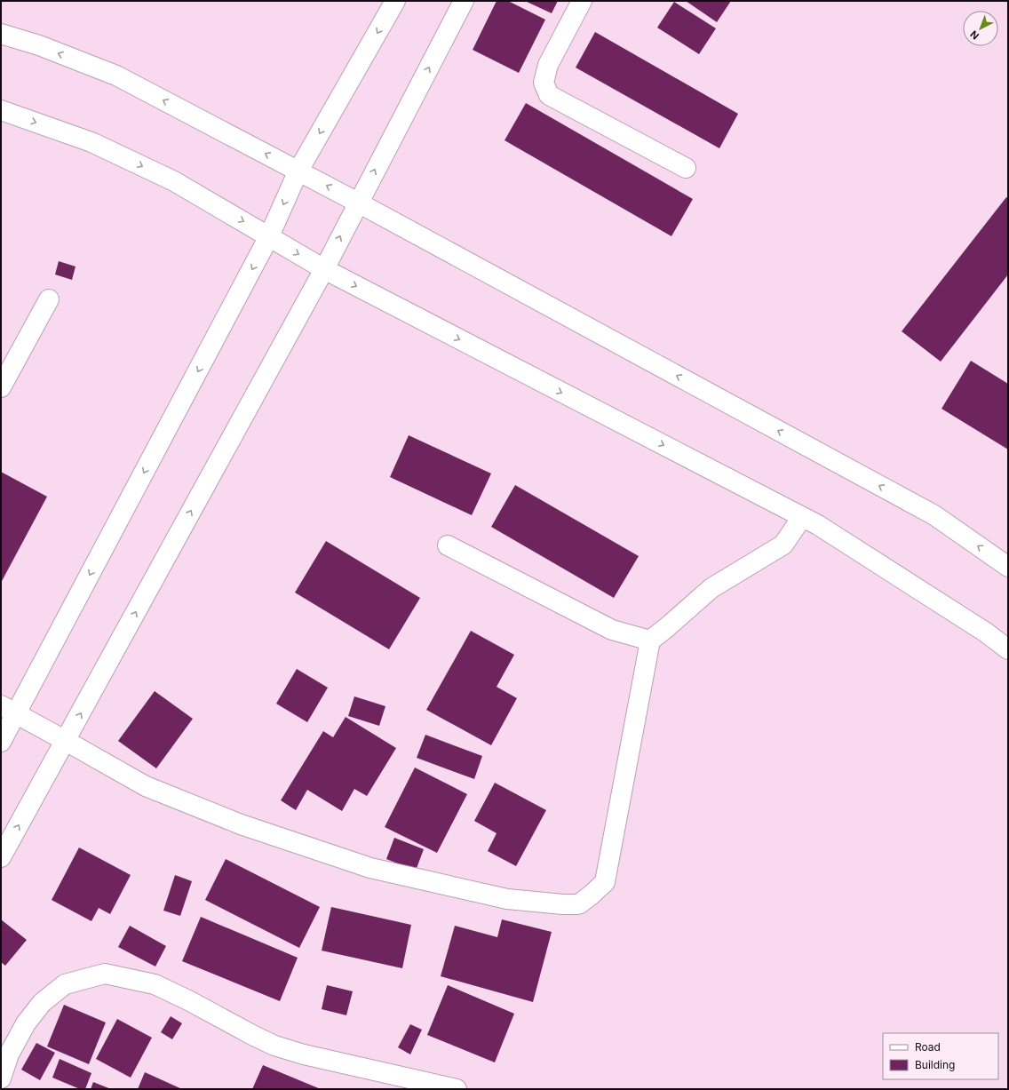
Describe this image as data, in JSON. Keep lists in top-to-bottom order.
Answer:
{
  "legend": ["Road", "Building"],
  "north": "bottom left"
}
